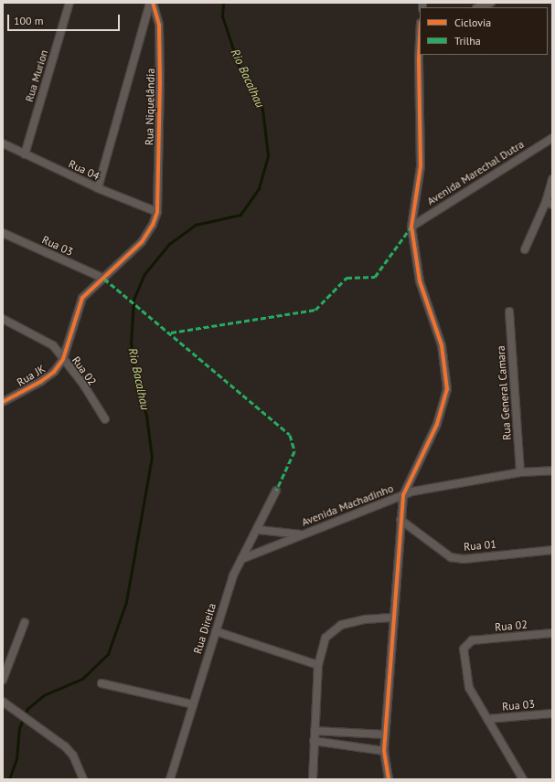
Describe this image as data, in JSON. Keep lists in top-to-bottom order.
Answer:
{
  "streets": {
    "street": [
      "Rua Murion",
      "Rua Niquelândia",
      "Rua 04",
      "Avenida Marechal Dutra",
      "Rua 03",
      "Rua 02",
      "Rua JK",
      "Rua General Camara",
      "Avenida Machadinho",
      "Rua 01",
      "Rua Direita"
    ]
  },
  "crossings": [
    ["Rua Murion", "Rua 04"],
    ["Rua Niquelândia", "Rua 04"],
    ["Rua 03", "Rua 02"],
    ["Rua 02", "Rua JK"],
    ["Rua General Camara", "Avenida Machadinho"],
    ["Avenida Machadinho", "Rua Direita"]
  ],
  "water": ["Rio Bacalhau"],
  "legend": ["Ciclovia", "Trilha"],
  "scale_bar": "100 m"
}
